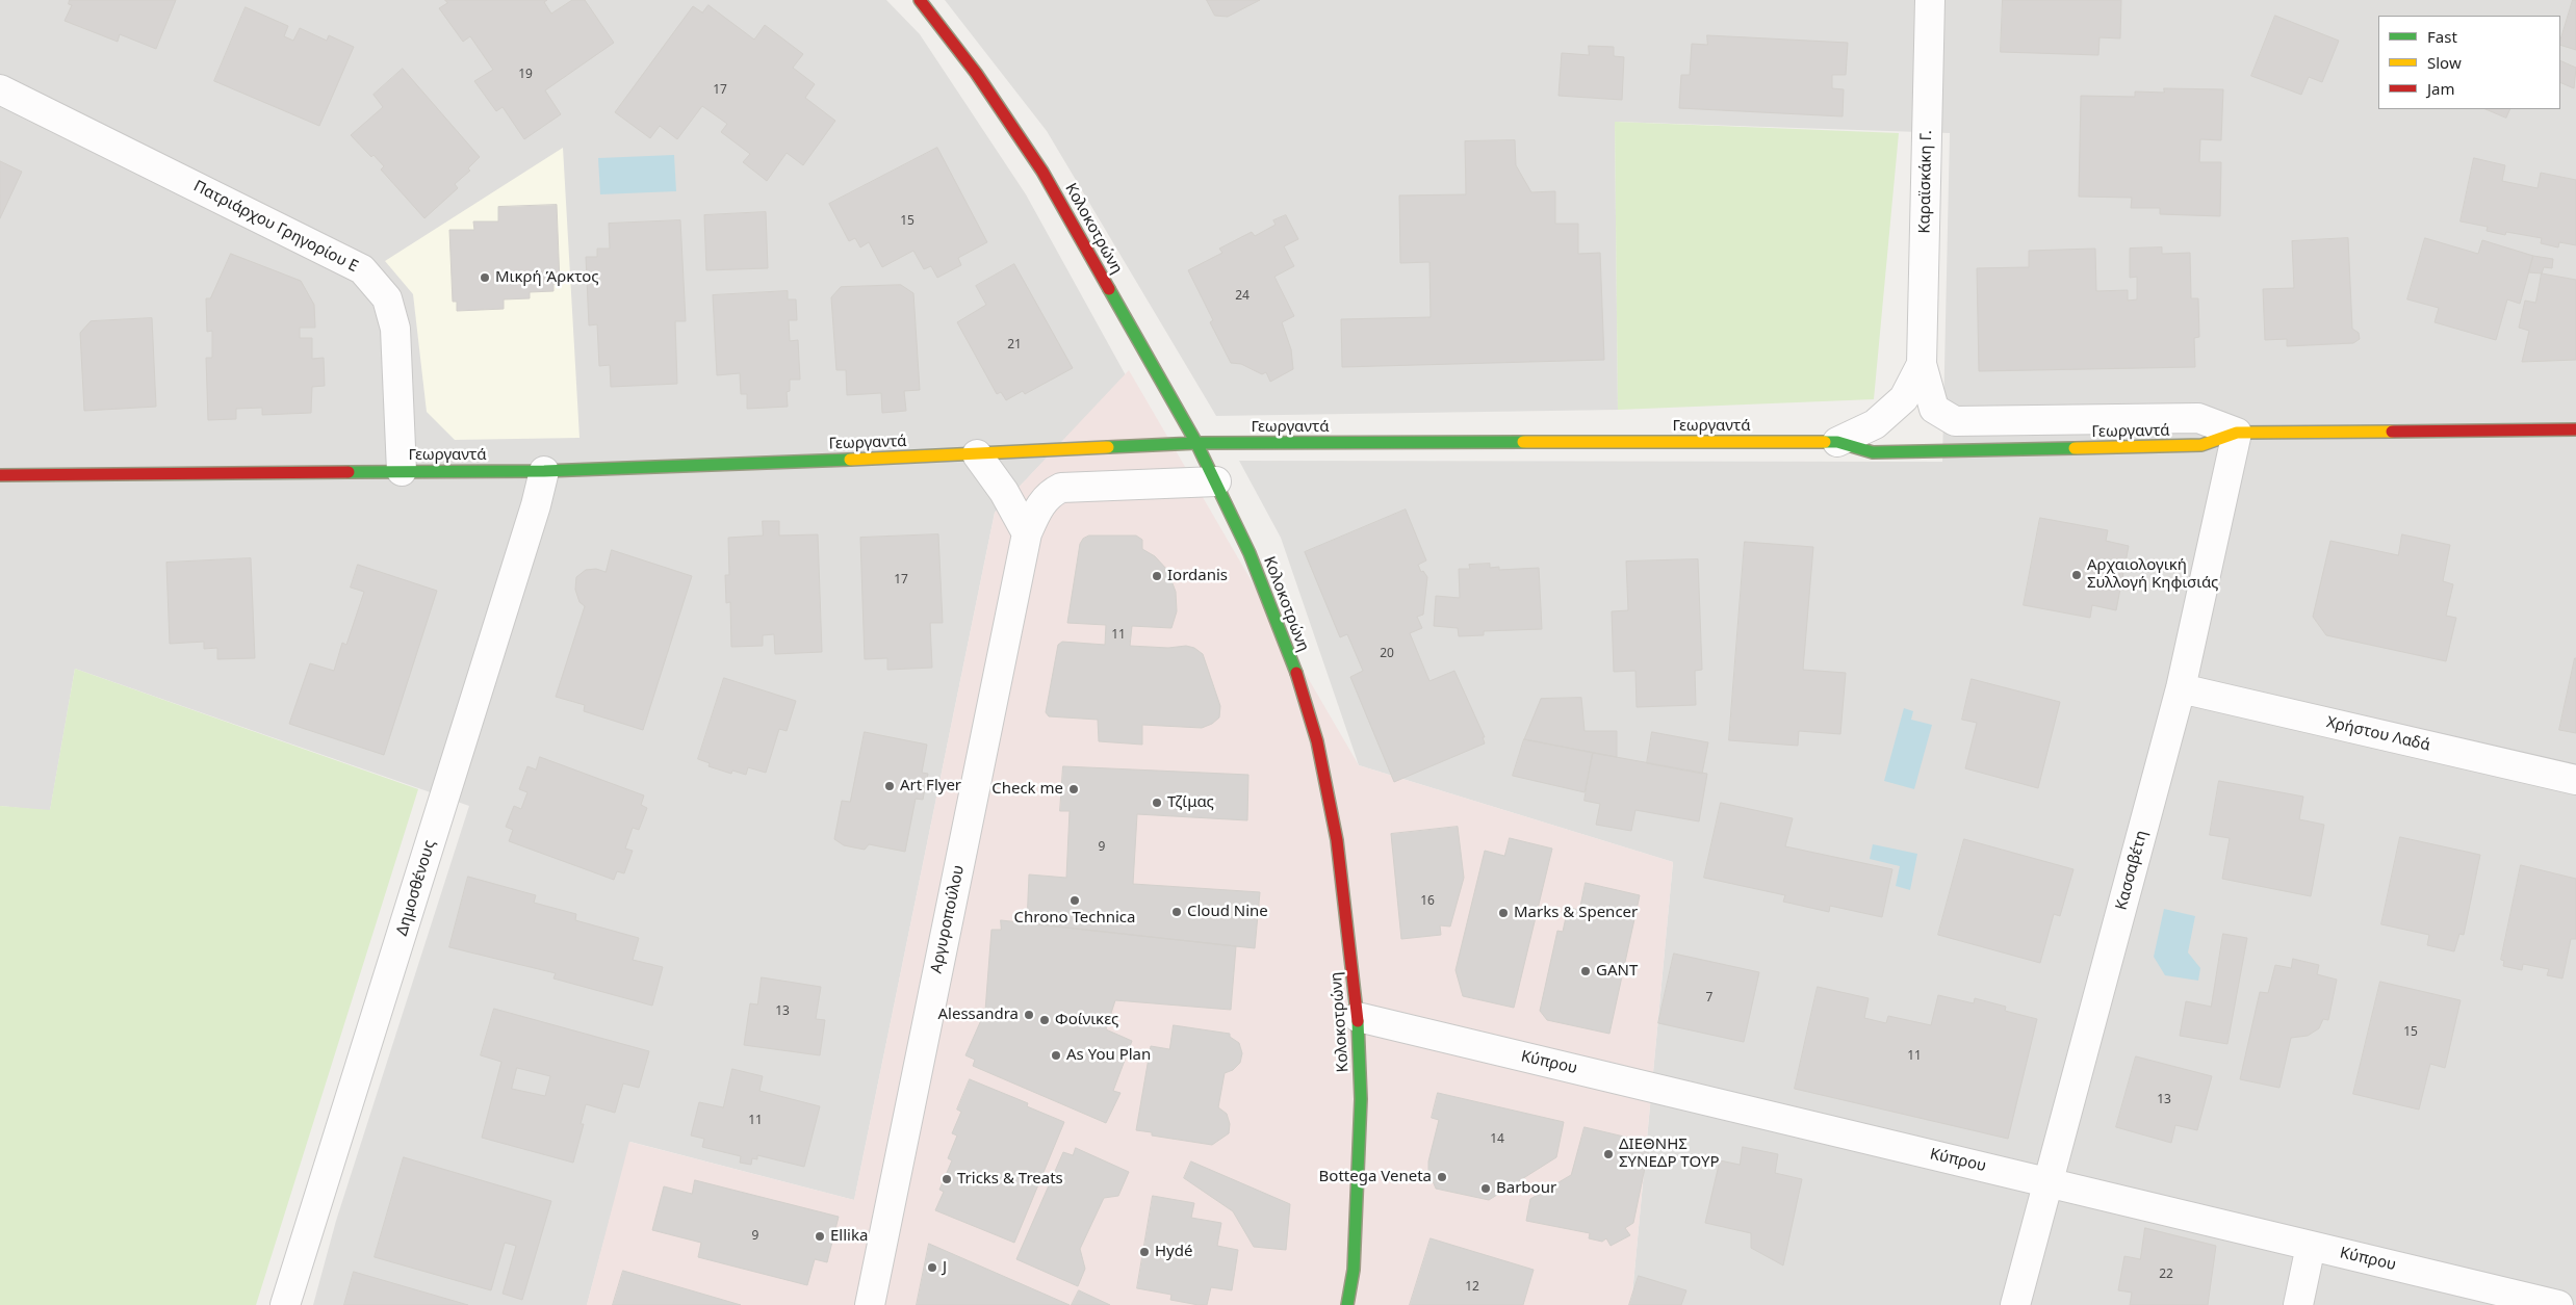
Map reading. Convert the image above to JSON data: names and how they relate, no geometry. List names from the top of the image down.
{
  "streets": {
    "street": [
      "Καραϊσκάκη Γ.",
      "Πατριάρχου Γρηγορίου Ε",
      "Κολοκοτρώνη",
      "Γεωργαντά",
      "Χρήστου Λαδά",
      "Κασσαβέτη",
      "Δημοσθένους",
      "Αργυροπούλου",
      "Κύπρου"
    ]
  },
  "crossings": [
    ["Καραϊσκάκη Γ.", "Γεωργαντά"],
    ["Καραϊσκάκη Γ.", "Κασσαβέτη"],
    ["Πατριάρχου Γρηγορίου Ε", "Γεωργαντά"],
    ["Κολοκοτρώνη", "Γεωργαντά"],
    ["Κολοκοτρώνη", "Αργυροπούλου"],
    ["Κολοκοτρώνη", "Κύπρου"],
    ["Γεωργαντά", "Κασσαβέτη"],
    ["Γεωργαντά", "Δημοσθένους"],
    ["Χρήστου Λαδά", "Κασσαβέτη"],
    ["Κασσαβέτη", "Κύπρου"]
  ],
  "places": [
    "Μικρή Άρκτος",
    "Αρχαιολογική Συλλογή Κηφισιάς",
    "Iordanis",
    "Art Flyer",
    "Check me",
    "Τζίμας",
    "Chrono Technica",
    "Cloud Nine",
    "Marks & Spencer",
    "GANT",
    "Alessandra",
    "Φοίνικες",
    "As You Plan",
    "ΔΙΕΘΝΗΣ ΣΥΝΕΔΡ ΤΟΥΡ",
    "Bottega Veneta",
    "Tricks & Treats",
    "Barbour",
    "Ellika",
    "Hydé",
    "J"
  ],
  "house_numbers": [
    "19",
    "17",
    "15",
    "24",
    "21",
    "17",
    "11",
    "20",
    "9",
    "16",
    "7",
    "13",
    "15",
    "11",
    "13",
    "11",
    "14",
    "9",
    "22",
    "12"
  ],
  "legend": ["Fast", "Slow", "Jam"]
}
